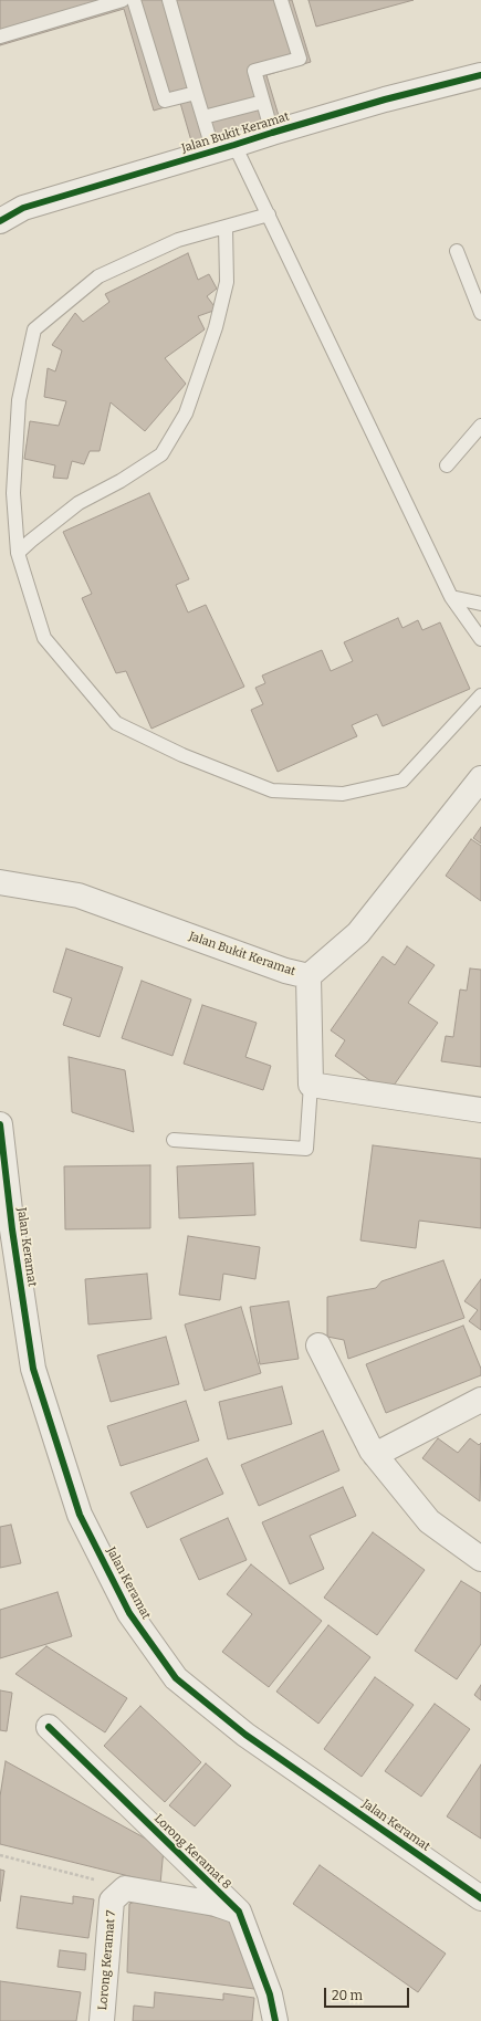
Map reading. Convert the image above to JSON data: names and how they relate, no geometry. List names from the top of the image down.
{
  "streets": {
    "street": [
      "Jalan Bukit Keramat",
      "Jalan Keramat",
      "Lorong Keramat 8",
      "Lorong Keramat 7"
    ]
  },
  "scale_bar": "20 m"
}
